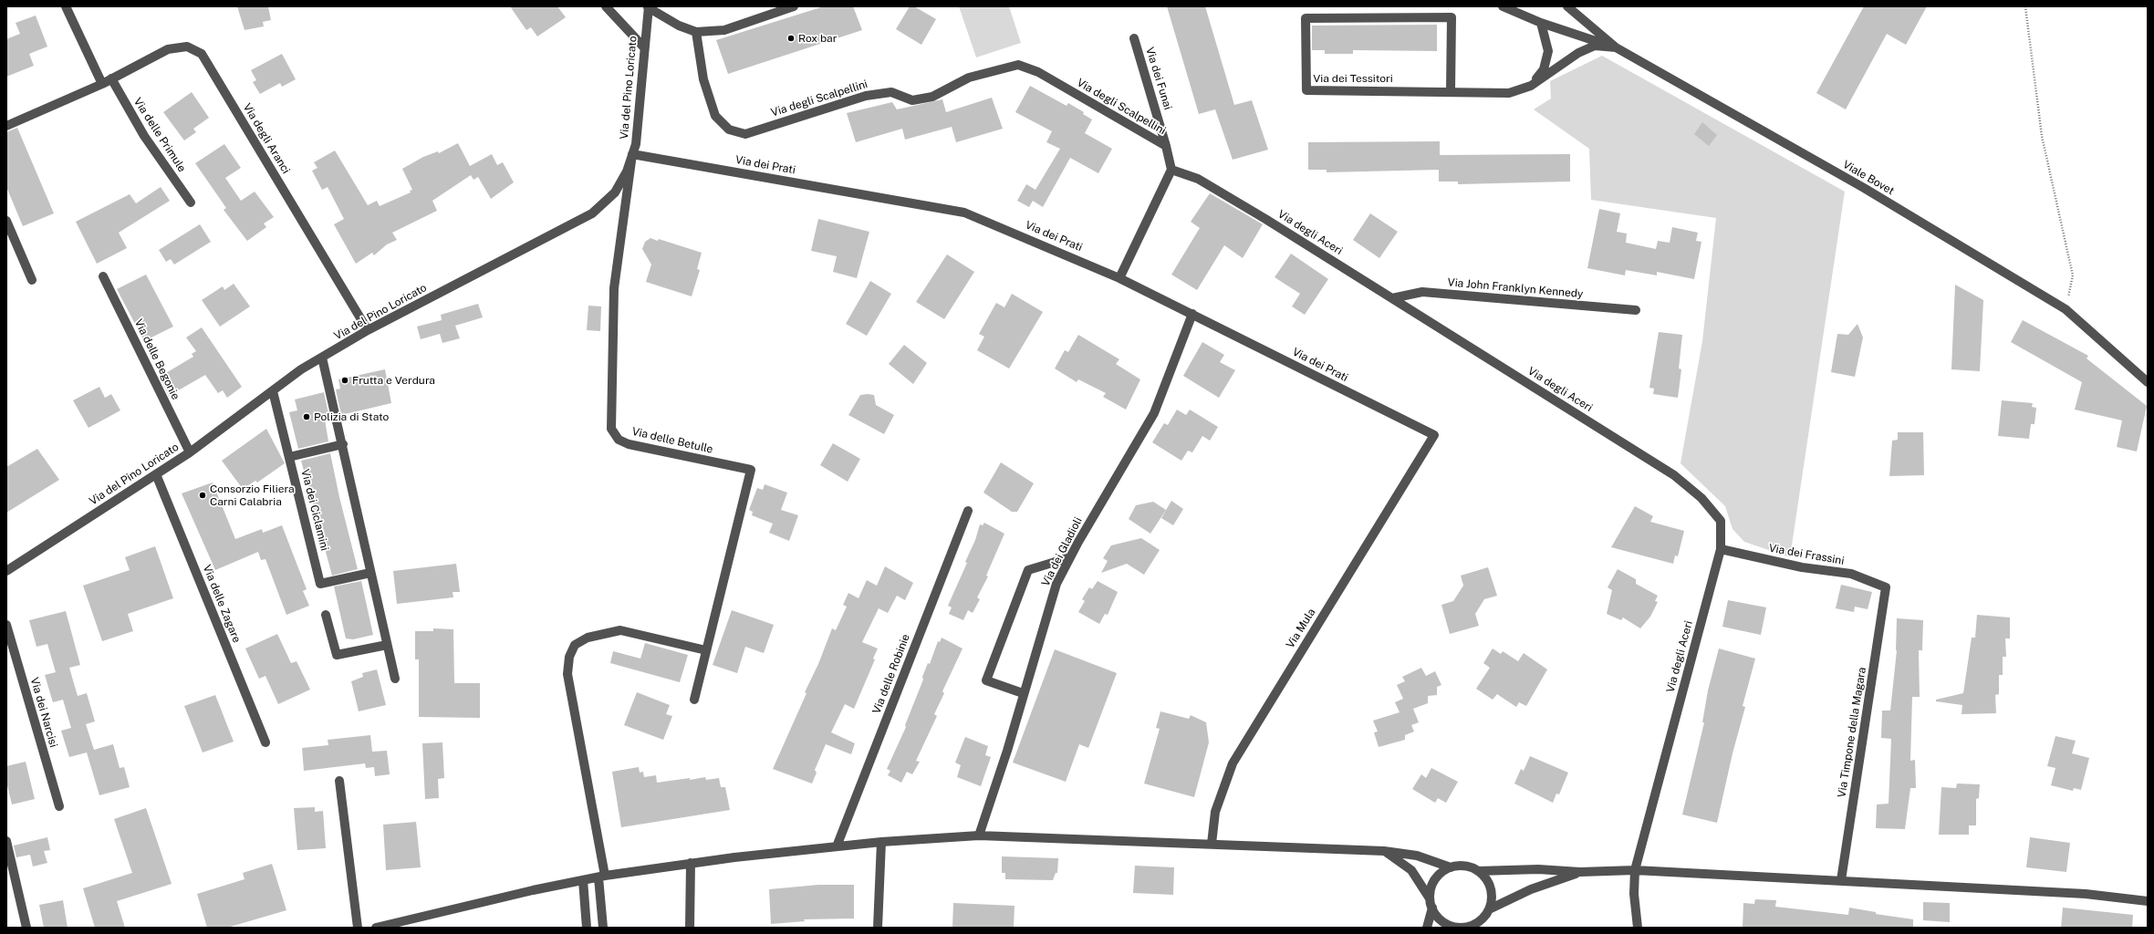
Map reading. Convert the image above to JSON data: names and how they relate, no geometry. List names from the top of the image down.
{
  "streets": {
    "street": [
      "Via dei Funai",
      "Via dei Tessitori",
      "Via del Pino Loricato",
      "Via degli Scalpellini",
      "Via delle Primule",
      "Via degli Aranci",
      "Via dei Prati",
      "Viale Bovet",
      "Via degli Aceri",
      "Via John Franklyn Kennedy",
      "Via delle Begonie",
      "Via delle Betulle",
      "Via dei Ciclamini",
      "Via dei Gladioli",
      "Via dei Frassini",
      "Via delle Zagare",
      "Via Mula",
      "Via delle Robinie",
      "Via dei Narcisi",
      "Via Timpone della Magara"
    ]
  },
  "crossings": [
    ["Via dei Funai", "Via degli Scalpellini"],
    ["Via dei Tessitori", "Viale Bovet"],
    ["Via del Pino Loricato", "Via degli Aranci"],
    ["Via del Pino Loricato", "Via dei Prati"],
    ["Via del Pino Loricato", "Via delle Begonie"],
    ["Via del Pino Loricato", "Via delle Betulle"],
    ["Via del Pino Loricato", "Via dei Ciclamini"],
    ["Via del Pino Loricato", "Via delle Zagare"],
    ["Via degli Scalpellini", "Via degli Aceri"],
    ["Via delle Primule", "Via degli Aranci"],
    ["Via dei Prati", "Via delle Betulle"],
    ["Via dei Prati", "Via dei Gladioli"],
    ["Via dei Prati", "Via Mula"],
    ["Via degli Aceri", "Via John Franklyn Kennedy"],
    ["Via degli Aceri", "Via dei Frassini"],
    ["Via dei Frassini", "Via Timpone della Magara"]
  ],
  "places": [
    "Rox bar",
    "Frutta e Verdura",
    "Polizia di Stato",
    "Consorzio Filiera Carni Calabria"
  ]
}
